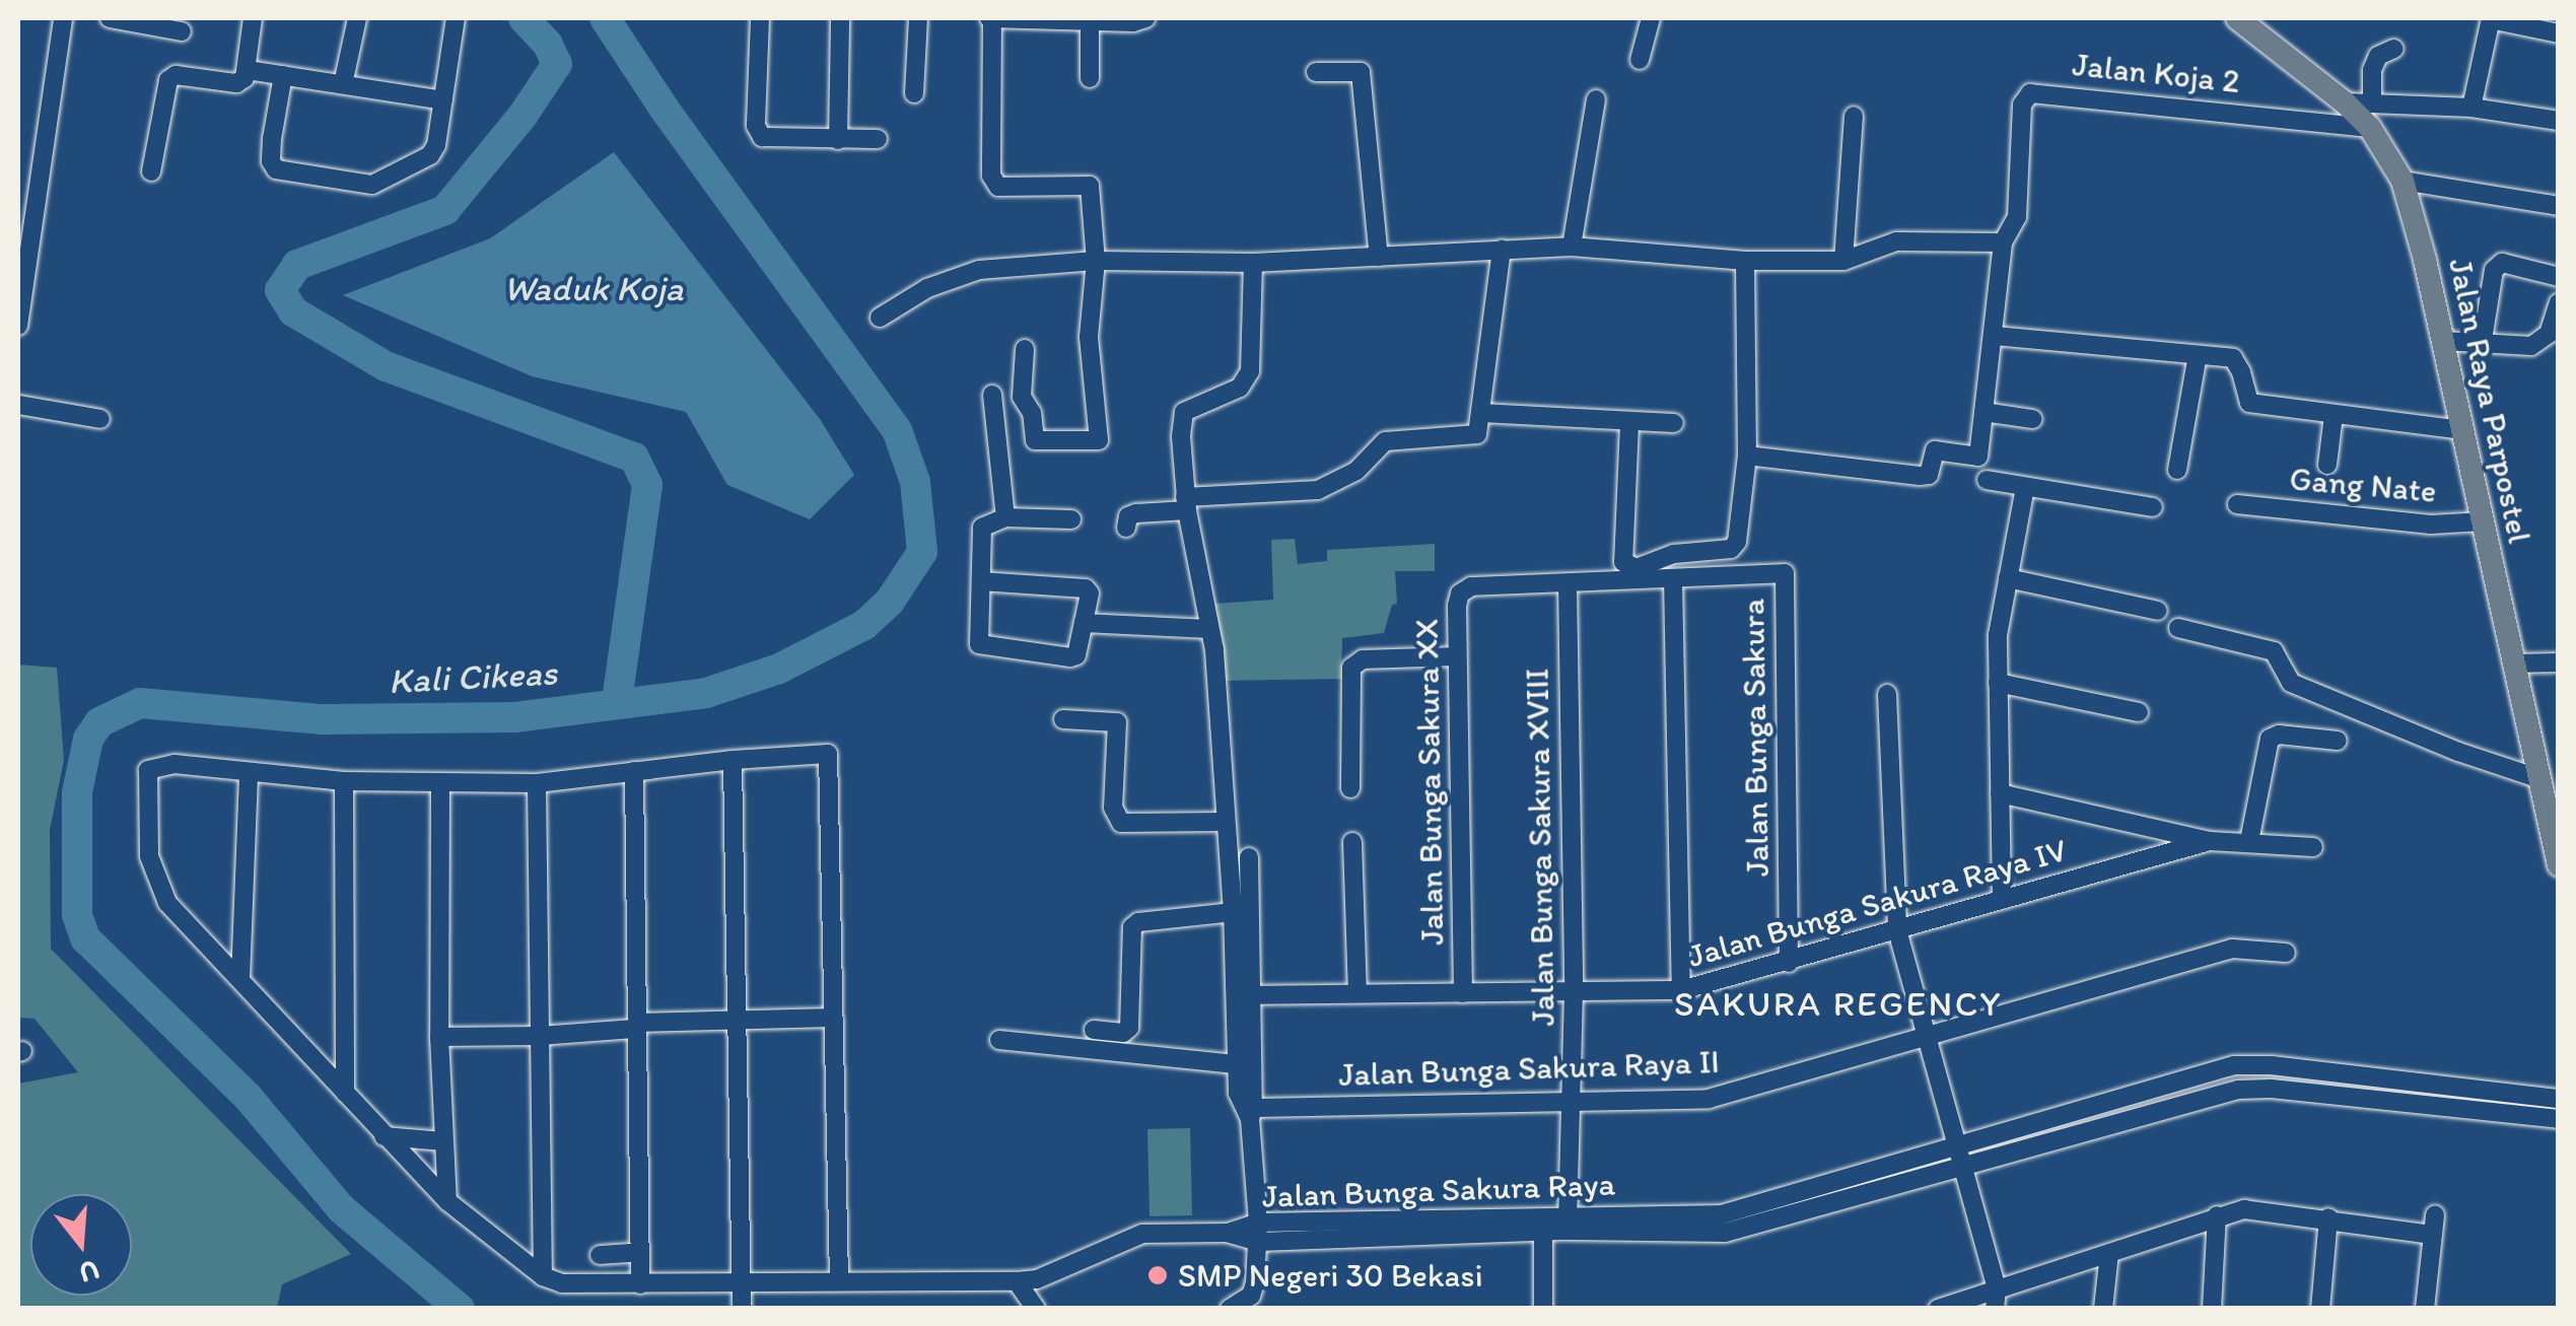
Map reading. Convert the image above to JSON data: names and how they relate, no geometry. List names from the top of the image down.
{
  "streets": {
    "main road": ["Jalan Raya Parpostel"],
    "street": [
      "Jalan Koja 2",
      "Gang Nate",
      "Jalan Bunga Sakura",
      "Jalan Bunga Sakura XX",
      "Jalan Bunga Sakura XVIII",
      "Jalan Bunga Sakura Raya IV",
      "Jalan Bunga Sakura Raya II",
      "Jalan Bunga Sakura Raya"
    ]
  },
  "crossings": [
    ["Jalan Koja 2", "Jalan Raya Parpostel"],
    ["Jalan Raya Parpostel", "Gang Nate"],
    ["Jalan Bunga Sakura", "Jalan Bunga Sakura XX"],
    ["Jalan Bunga Sakura", "Jalan Bunga Sakura Raya IV"],
    ["Jalan Bunga Sakura XX", "Jalan Bunga Sakura XVIII"],
    ["Jalan Bunga Sakura XX", "Jalan Bunga Sakura Raya IV"],
    ["Jalan Bunga Sakura XVIII", "Jalan Bunga Sakura Raya IV"],
    ["Jalan Bunga Sakura XVIII", "Jalan Bunga Sakura Raya II"],
    ["Jalan Bunga Sakura XVIII", "Jalan Bunga Sakura Raya"]
  ],
  "districts": ["SAKURA REGENCY"],
  "water": ["Waduk Koja", "Kali Cikeas"],
  "places": ["SMP Negeri 30 Bekasi"],
  "north": "bottom"
}
